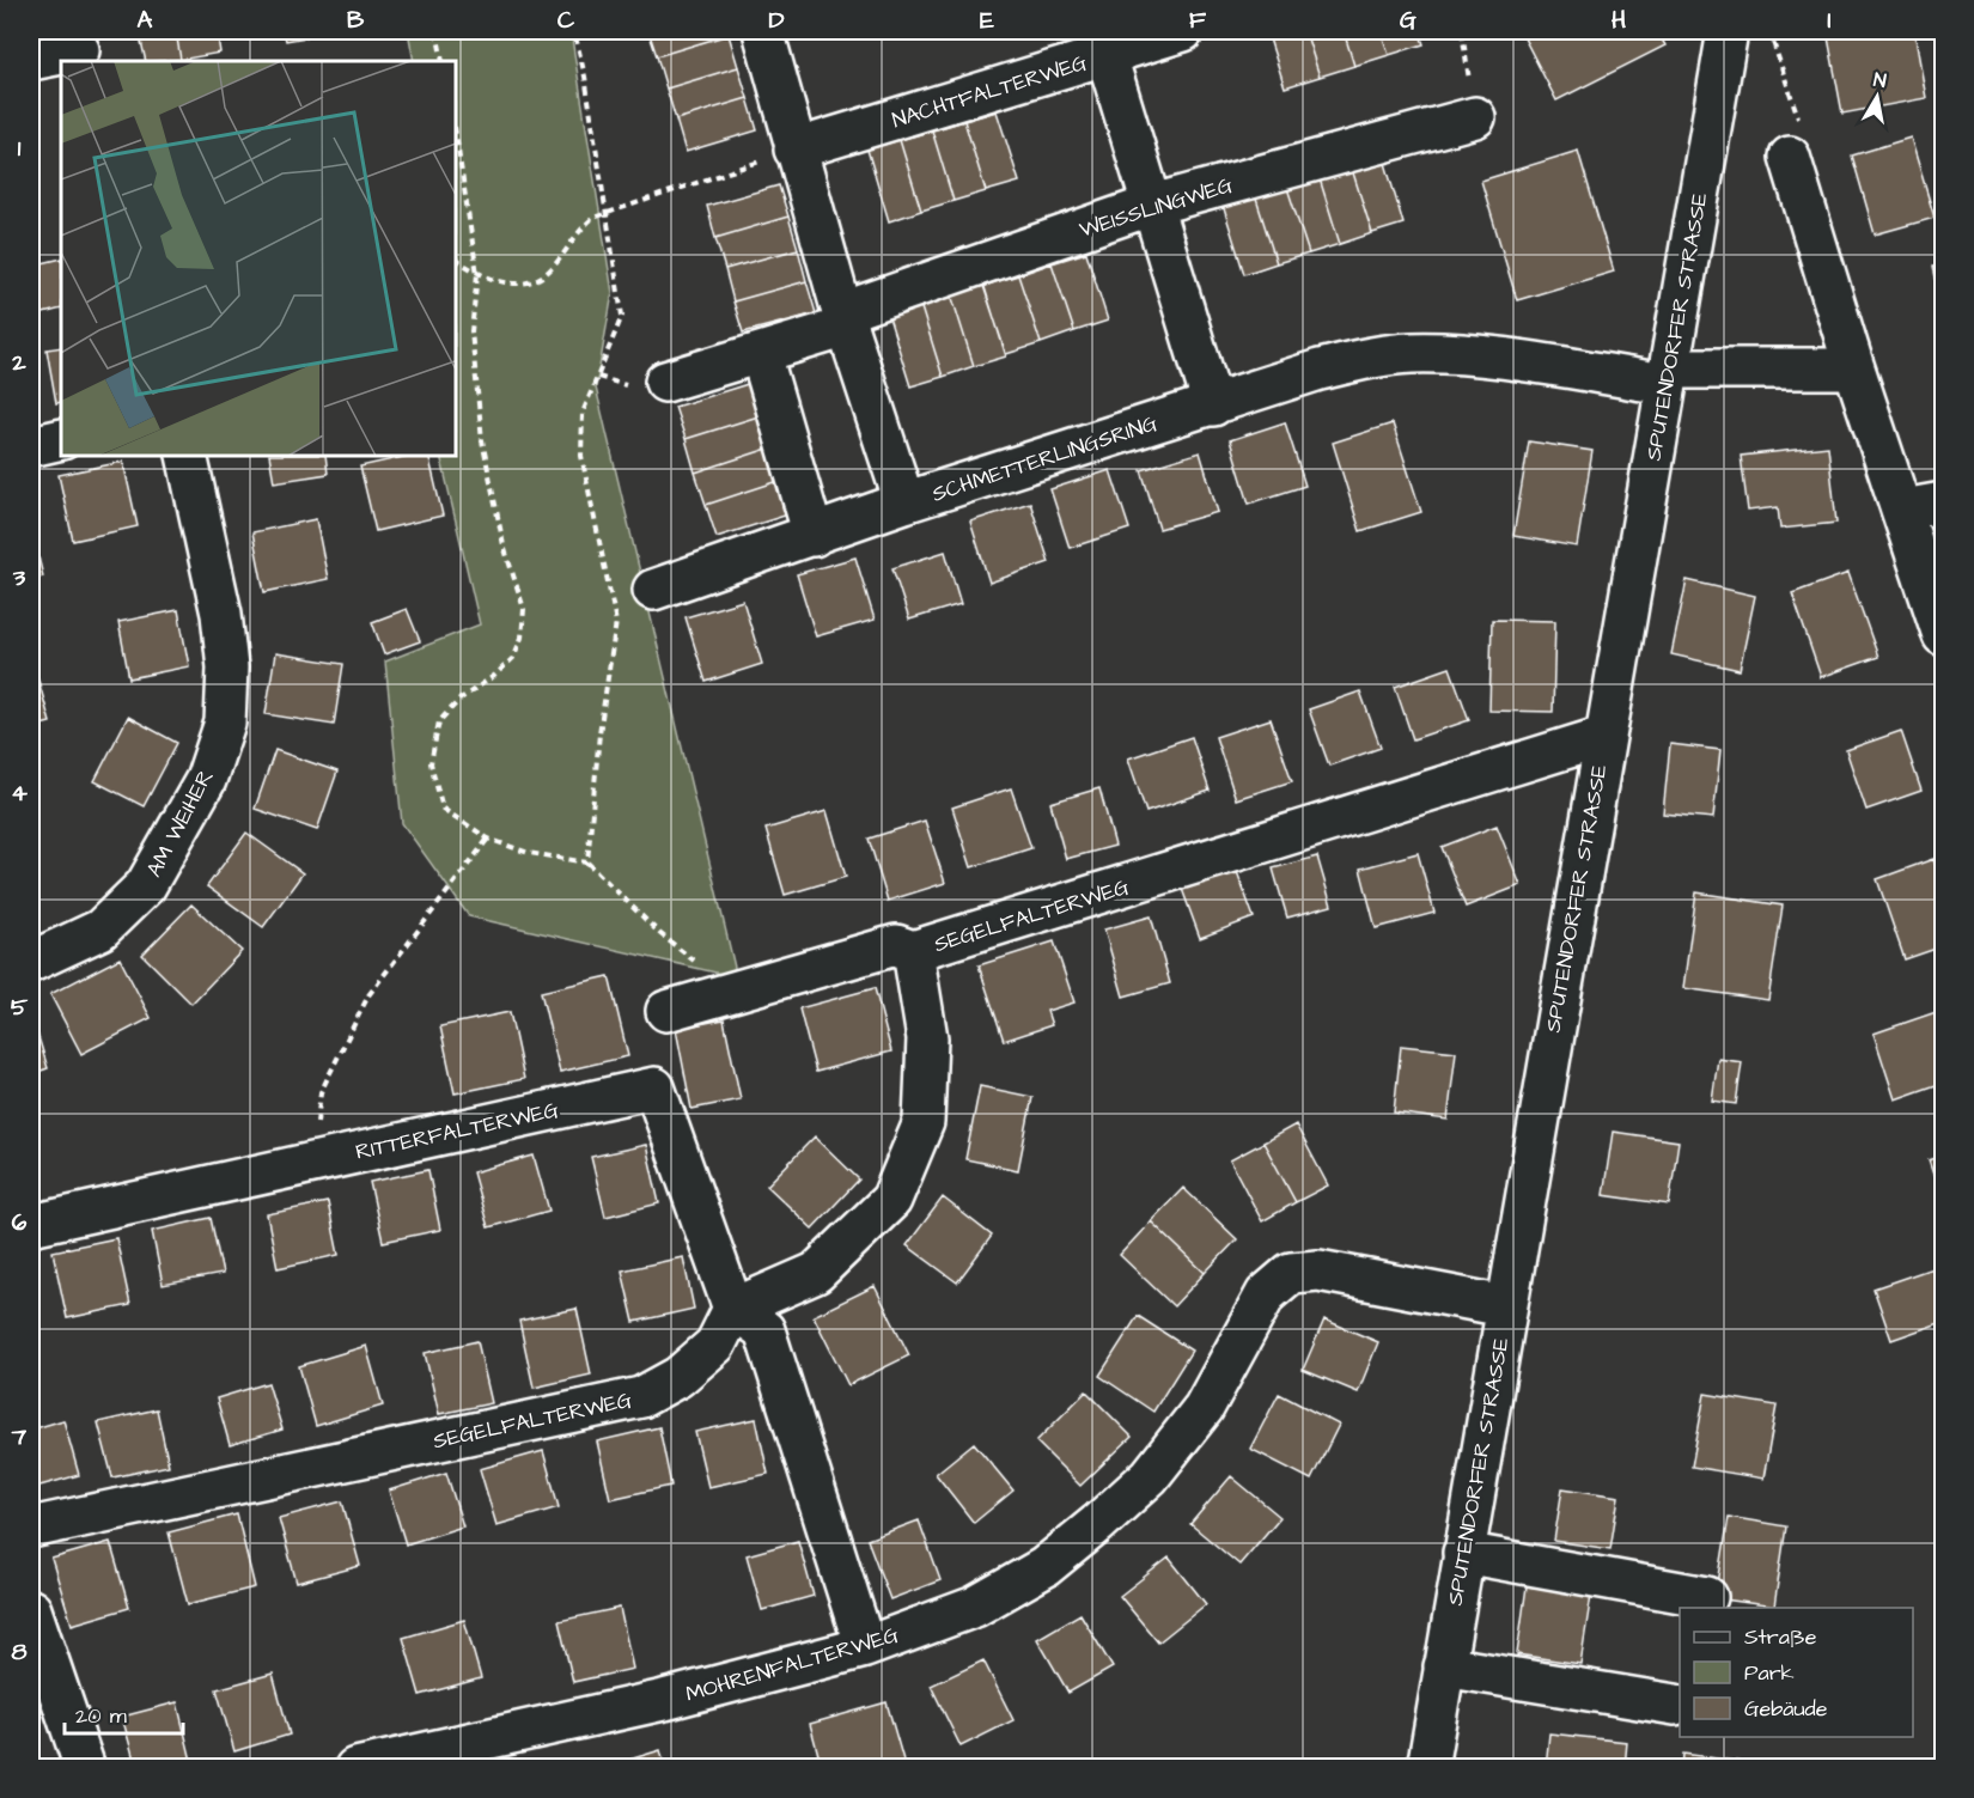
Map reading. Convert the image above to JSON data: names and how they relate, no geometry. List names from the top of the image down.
{
  "streets": {
    "street": [
      "NACHTFALTERWEG",
      "WEISSLINGWEG",
      "SPUTENDORFER STRASSE",
      "SCHMETTERLINGSRING",
      "AM WEIHER",
      "SEGELFALTERWEG",
      "RITTERFALTERWEG",
      "MOHRENFALTERWEG"
    ]
  },
  "crossings": [
    ["NACHTFALTERWEG", "SCHMETTERLINGSRING"],
    ["WEISSLINGWEG", "SCHMETTERLINGSRING"],
    ["SPUTENDORFER STRASSE", "SCHMETTERLINGSRING"],
    ["SPUTENDORFER STRASSE", "SEGELFALTERWEG"],
    ["SPUTENDORFER STRASSE", "MOHRENFALTERWEG"],
    ["SEGELFALTERWEG", "RITTERFALTERWEG"]
  ],
  "legend": ["Straße", "Park", "Gebäude"],
  "scale_bar": "20 m",
  "north": "top",
  "grid": {
    "columns": [
      "A",
      "B",
      "C",
      "D",
      "E",
      "F",
      "G",
      "H",
      "I"
    ],
    "rows": [
      "1",
      "2",
      "3",
      "4",
      "5",
      "6",
      "7",
      "8"
    ]
  }
}
